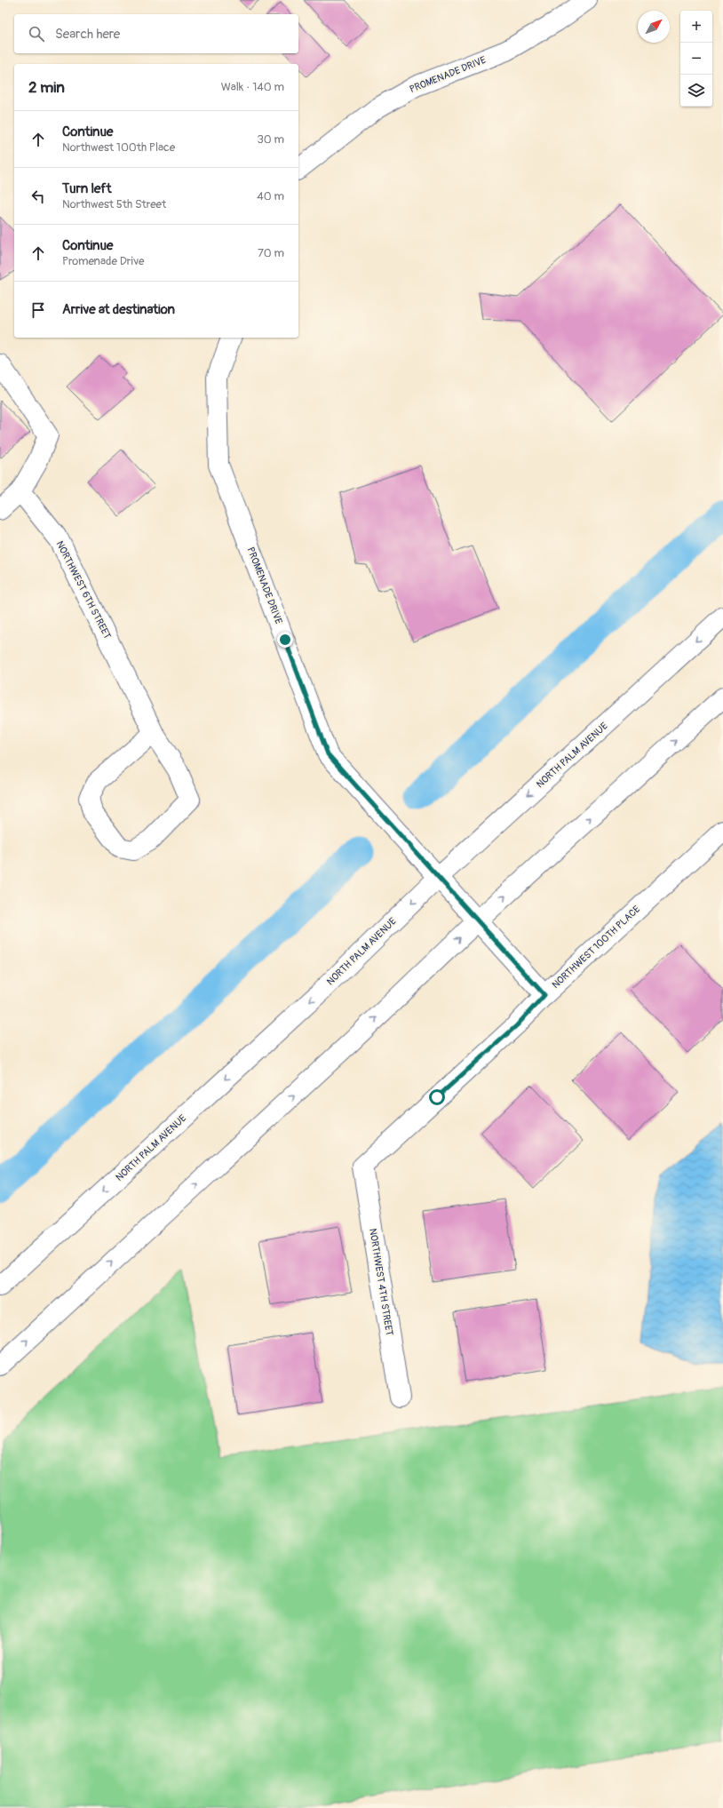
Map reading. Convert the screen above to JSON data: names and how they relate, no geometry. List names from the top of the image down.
{
  "streets": {
    "street": [
      "PROMENADE DRIVE",
      "NORTHWEST 6TH STREET",
      "NORTH PALM AVENUE",
      "NORTHWEST 100TH PLACE",
      "NORTHWEST 4TH STREET"
    ]
  },
  "crossings": [
    ["PROMENADE DRIVE", "NORTH PALM AVENUE"],
    ["PROMENADE DRIVE", "NORTHWEST 100TH PLACE"],
    ["NORTHWEST 100TH PLACE", "NORTHWEST 4TH STREET"]
  ],
  "north": "top right",
  "page": {
    "map_buttons": ["+", "−"],
    "search": "Search here",
    "heading": ["2 min", "Walk · 140 m"],
    "list": [
      ["Continue", "Northwest 100th Place", "30 m"],
      ["Turn left", "Northwest 5th Street", "40 m"],
      ["Continue", "Promenade Drive", "70 m"],
      "Arrive at destination"
    ]
  }
}
